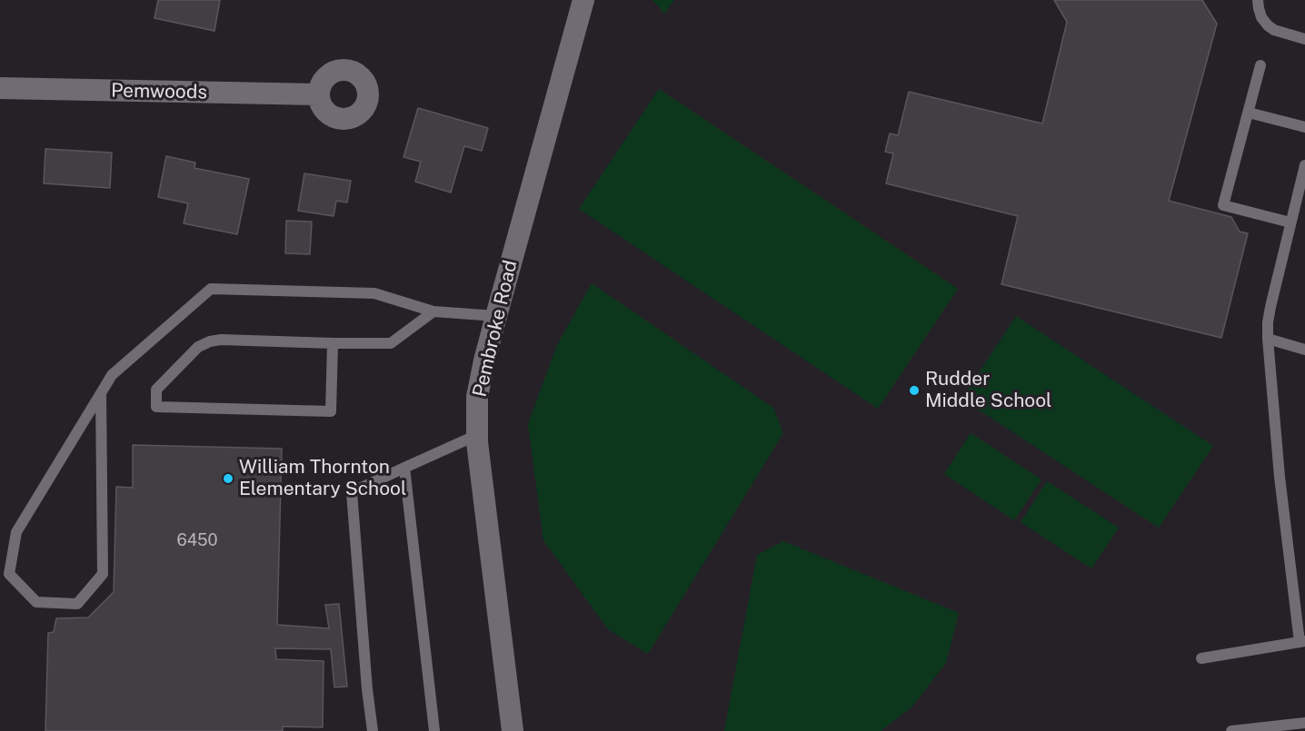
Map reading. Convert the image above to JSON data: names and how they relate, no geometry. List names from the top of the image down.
{
  "streets": {
    "street": ["Pemwoods", "Pembroke Road"]
  },
  "places": ["Rudder Middle School", "William Thornton Elementary School"],
  "house_numbers": ["6450"]
}
